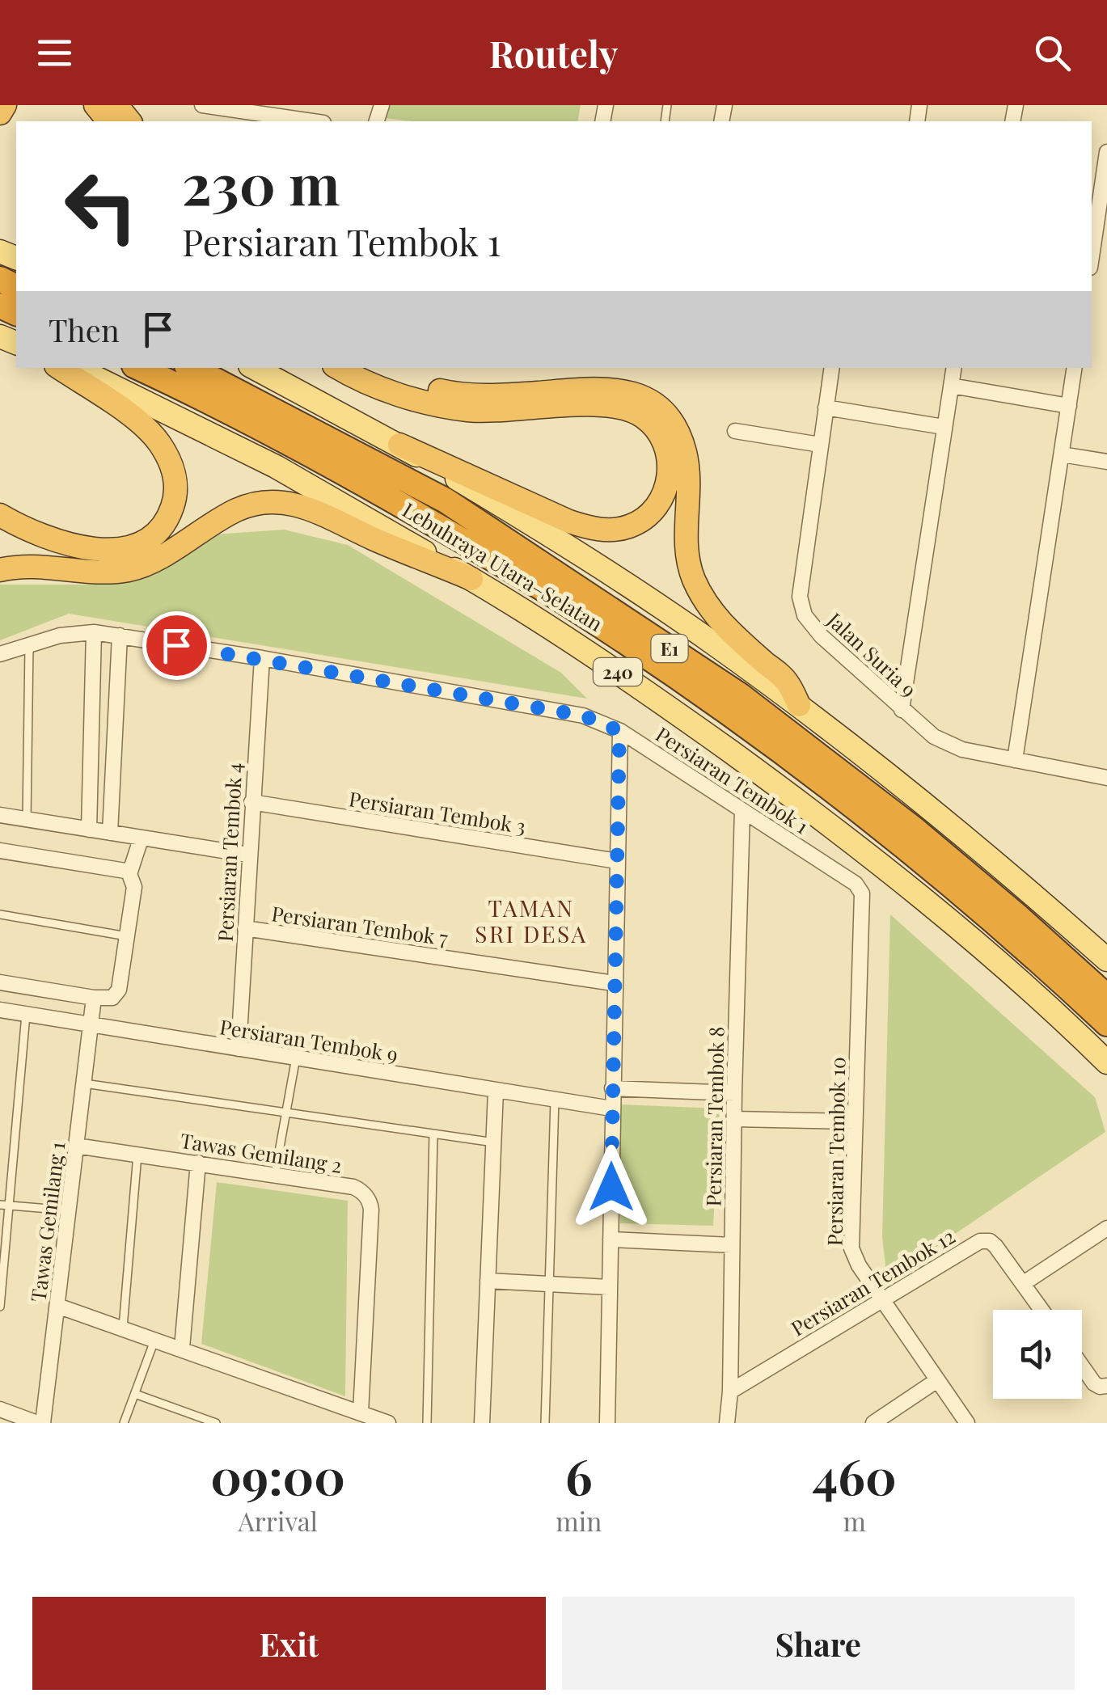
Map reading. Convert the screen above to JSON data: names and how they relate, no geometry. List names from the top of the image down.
{
  "streets": {
    "highway": ["Lebuhraya Utara–Selatan", "E1"],
    "main road": ["240"],
    "street": [
      "Jalan Suria 9",
      "Persiaran Tembok 1",
      "Persiaran Tembok 3",
      "Persiaran Tembok 4",
      "Persiaran Tembok 7",
      "Persiaran Tembok 9",
      "Persiaran Tembok 8",
      "Persiaran Tembok 10",
      "Tawas Gemilang 2",
      "Tawas Gemilang 1",
      "Persiaran Tembok 12"
    ]
  },
  "crossings": [
    ["Persiaran Tembok 1", "Persiaran Tembok 4"],
    ["Persiaran Tembok 1", "Persiaran Tembok 8"],
    ["Persiaran Tembok 1", "Persiaran Tembok 10"],
    ["Persiaran Tembok 3", "Persiaran Tembok 4"],
    ["Persiaran Tembok 4", "Persiaran Tembok 7"],
    ["Persiaran Tembok 4", "Persiaran Tembok 9"],
    ["Persiaran Tembok 9", "Tawas Gemilang 1"],
    ["Persiaran Tembok 8", "Persiaran Tembok 12"],
    ["Persiaran Tembok 10", "Persiaran Tembok 12"],
    ["Tawas Gemilang 2", "Tawas Gemilang 1"]
  ],
  "districts": ["TAMAN SRI DESA"],
  "page": {
    "header": "Routely",
    "turn": ["230 m", "Persiaran Tembok 1"],
    "then": "Then",
    "eta": [
      "09:00",
      "Arrival",
      "6",
      "min",
      "460",
      "m"
    ],
    "buttons": ["Exit", "Share"]
  }
}
